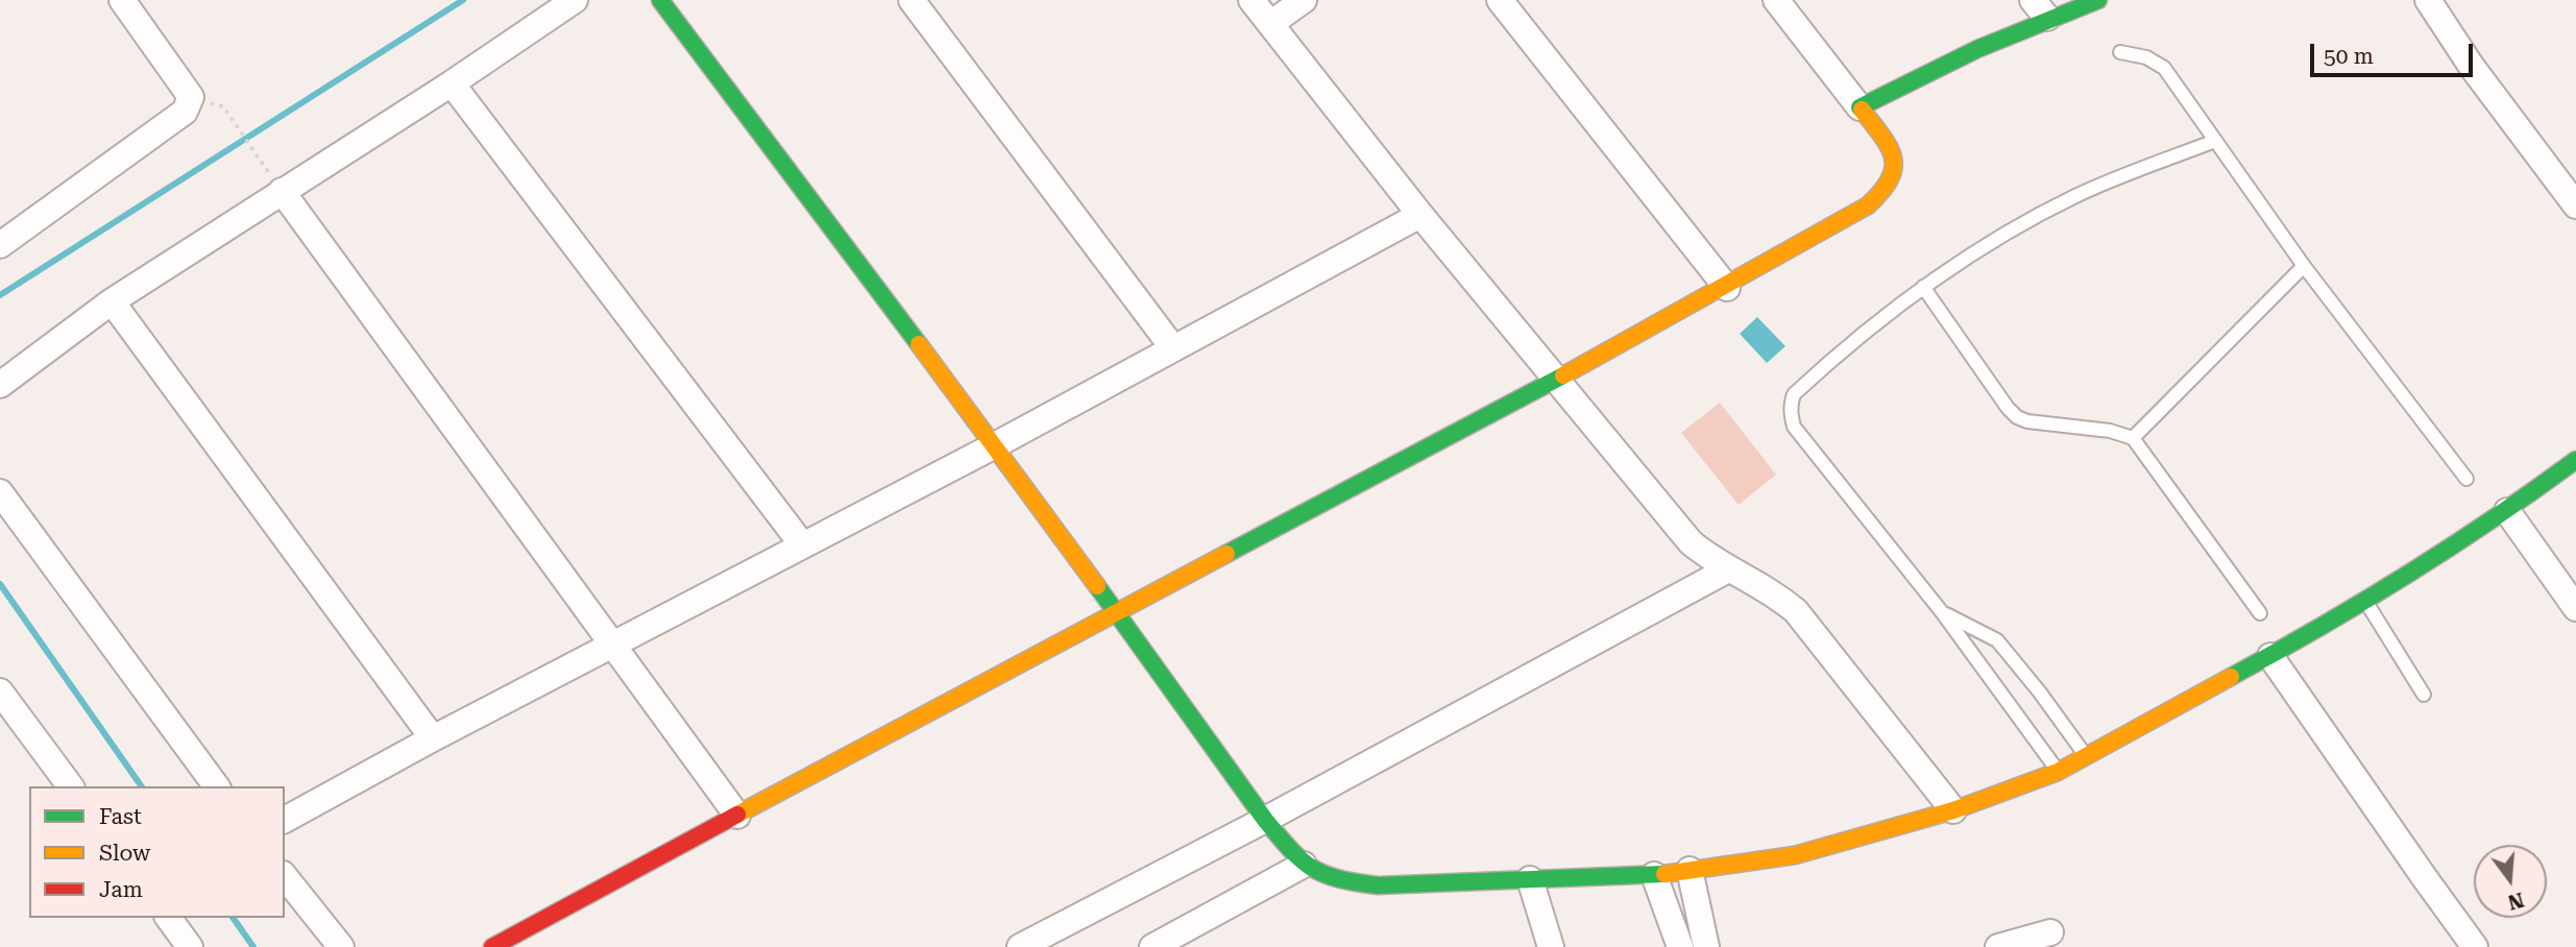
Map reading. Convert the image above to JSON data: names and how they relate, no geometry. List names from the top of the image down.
{
  "legend": ["Fast", "Slow", "Jam"],
  "scale_bar": "50 m",
  "north": "bottom"
}
